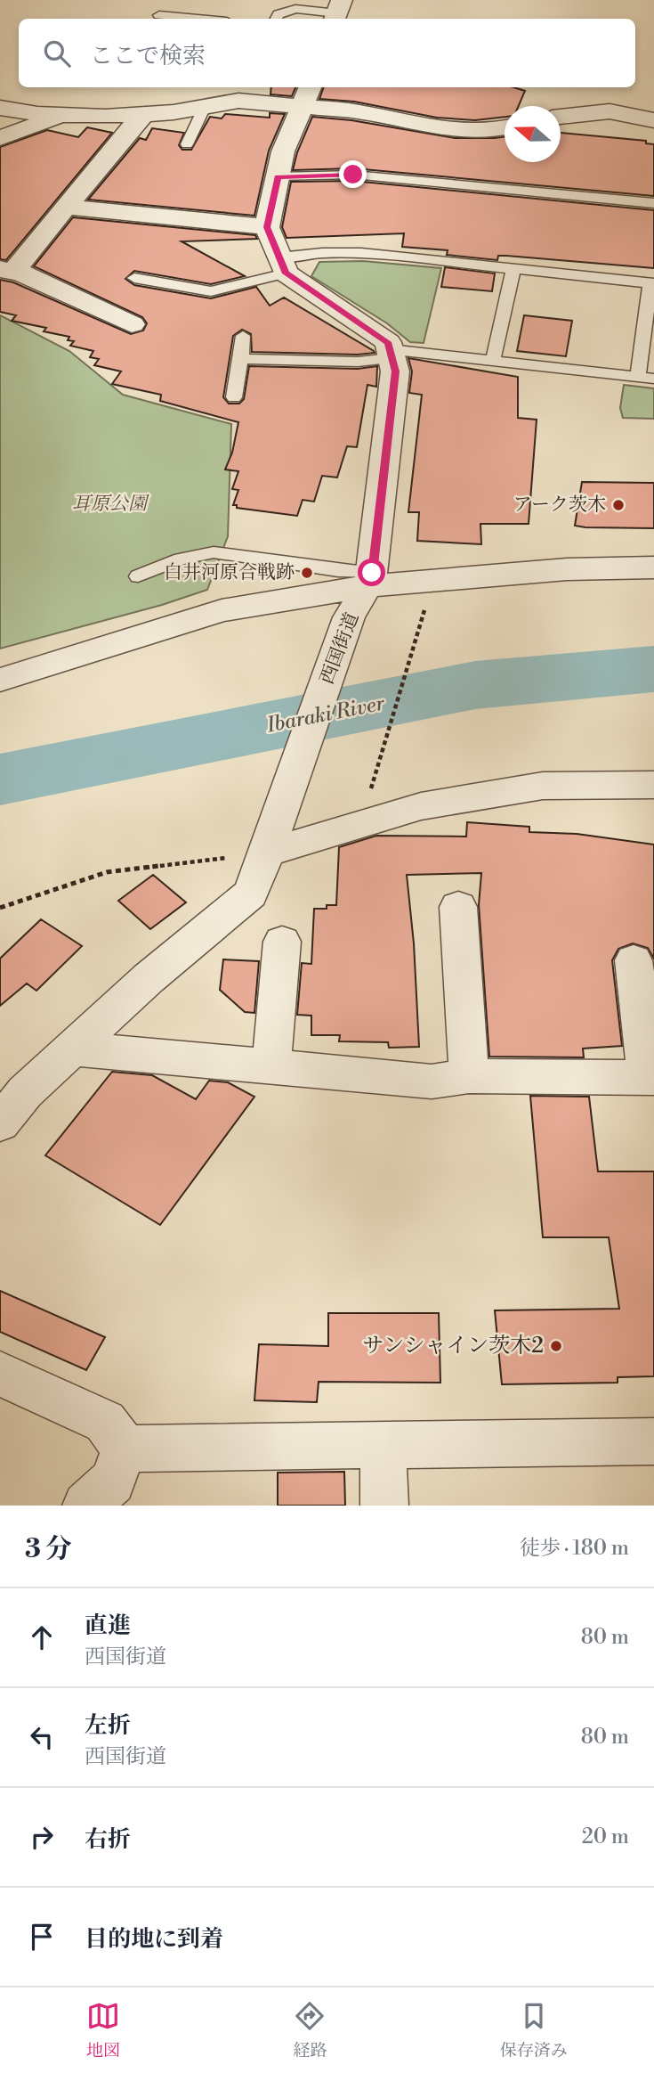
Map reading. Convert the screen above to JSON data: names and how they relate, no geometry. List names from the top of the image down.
{
  "streets": {
    "street": ["西国街道"]
  },
  "water": ["Ibaraki River"],
  "parks": ["耳原公園"],
  "places": ["アーク茨木", "白井河原合戦跡", "サンシャイン茨木2"],
  "north": "left",
  "page": {
    "search": "ここで検索",
    "heading": ["3 分", "徒歩 · 180 m"],
    "list": [
      ["直進", "西国街道", "80 m"],
      ["左折", "西国街道", "80 m"],
      ["右折", "20 m"],
      "目的地に到着"
    ],
    "nav": ["地図", "経路", "保存済み"]
  }
}
